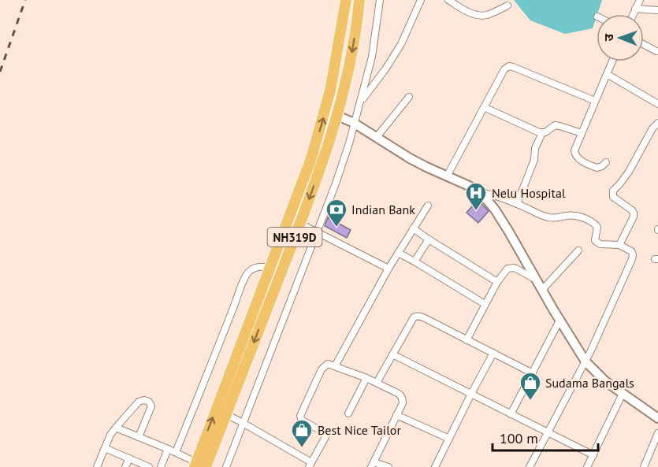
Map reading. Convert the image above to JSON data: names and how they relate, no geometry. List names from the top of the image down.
{
  "streets": {
    "highway": ["NH319D"]
  },
  "places": {
    "hospital": ["Nelu Hospital"],
    "bank": ["Indian Bank"],
    "shop": ["Sudama Bangals", "Best Nice Tailor"]
  },
  "scale_bar": "100 m",
  "north": "left"
}
